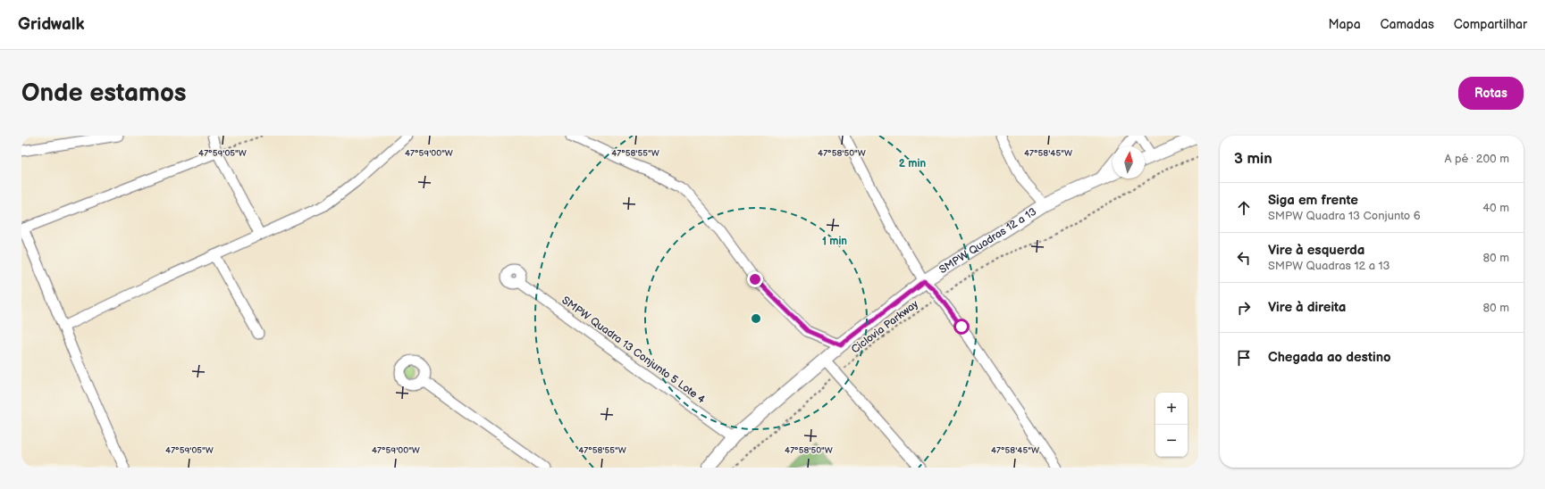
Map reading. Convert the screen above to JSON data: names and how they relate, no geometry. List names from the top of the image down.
{
  "streets": {
    "street": ["SMPW Quadras 12 a 13", "SMPW Quadra 13 Conjunto 5 Lote 4"],
    "path": ["Ciclovia Parkway"]
  },
  "crossings": [
    ["SMPW Quadras 12 a 13", "SMPW Quadra 13 Conjunto 5 Lote 4"]
  ],
  "north": "top",
  "page": {
    "header": "Gridwalk",
    "nav": ["Mapa", "Camadas", "Compartilhar"],
    "buttons": "Rotas",
    "title": "Onde estamos",
    "heading": ["3 min", "A pé · 200 m"],
    "list": [
      ["Siga em frente", "SMPW Quadra 13 Conjunto 6", "40 m"],
      ["Vire à esquerda", "SMPW Quadras 12 a 13", "80 m"],
      ["Vire à direita", "80 m"],
      "Chegada ao destino"
    ],
    "map_buttons": ["+", "−"]
  },
  "coordinates": [
    "47°59'05\"W",
    "47°59'00\"W",
    "47°58'55\"W",
    "47°58'50\"W",
    "47°58'45\"W"
  ],
  "rings": ["2 min", "1 min"]
}
